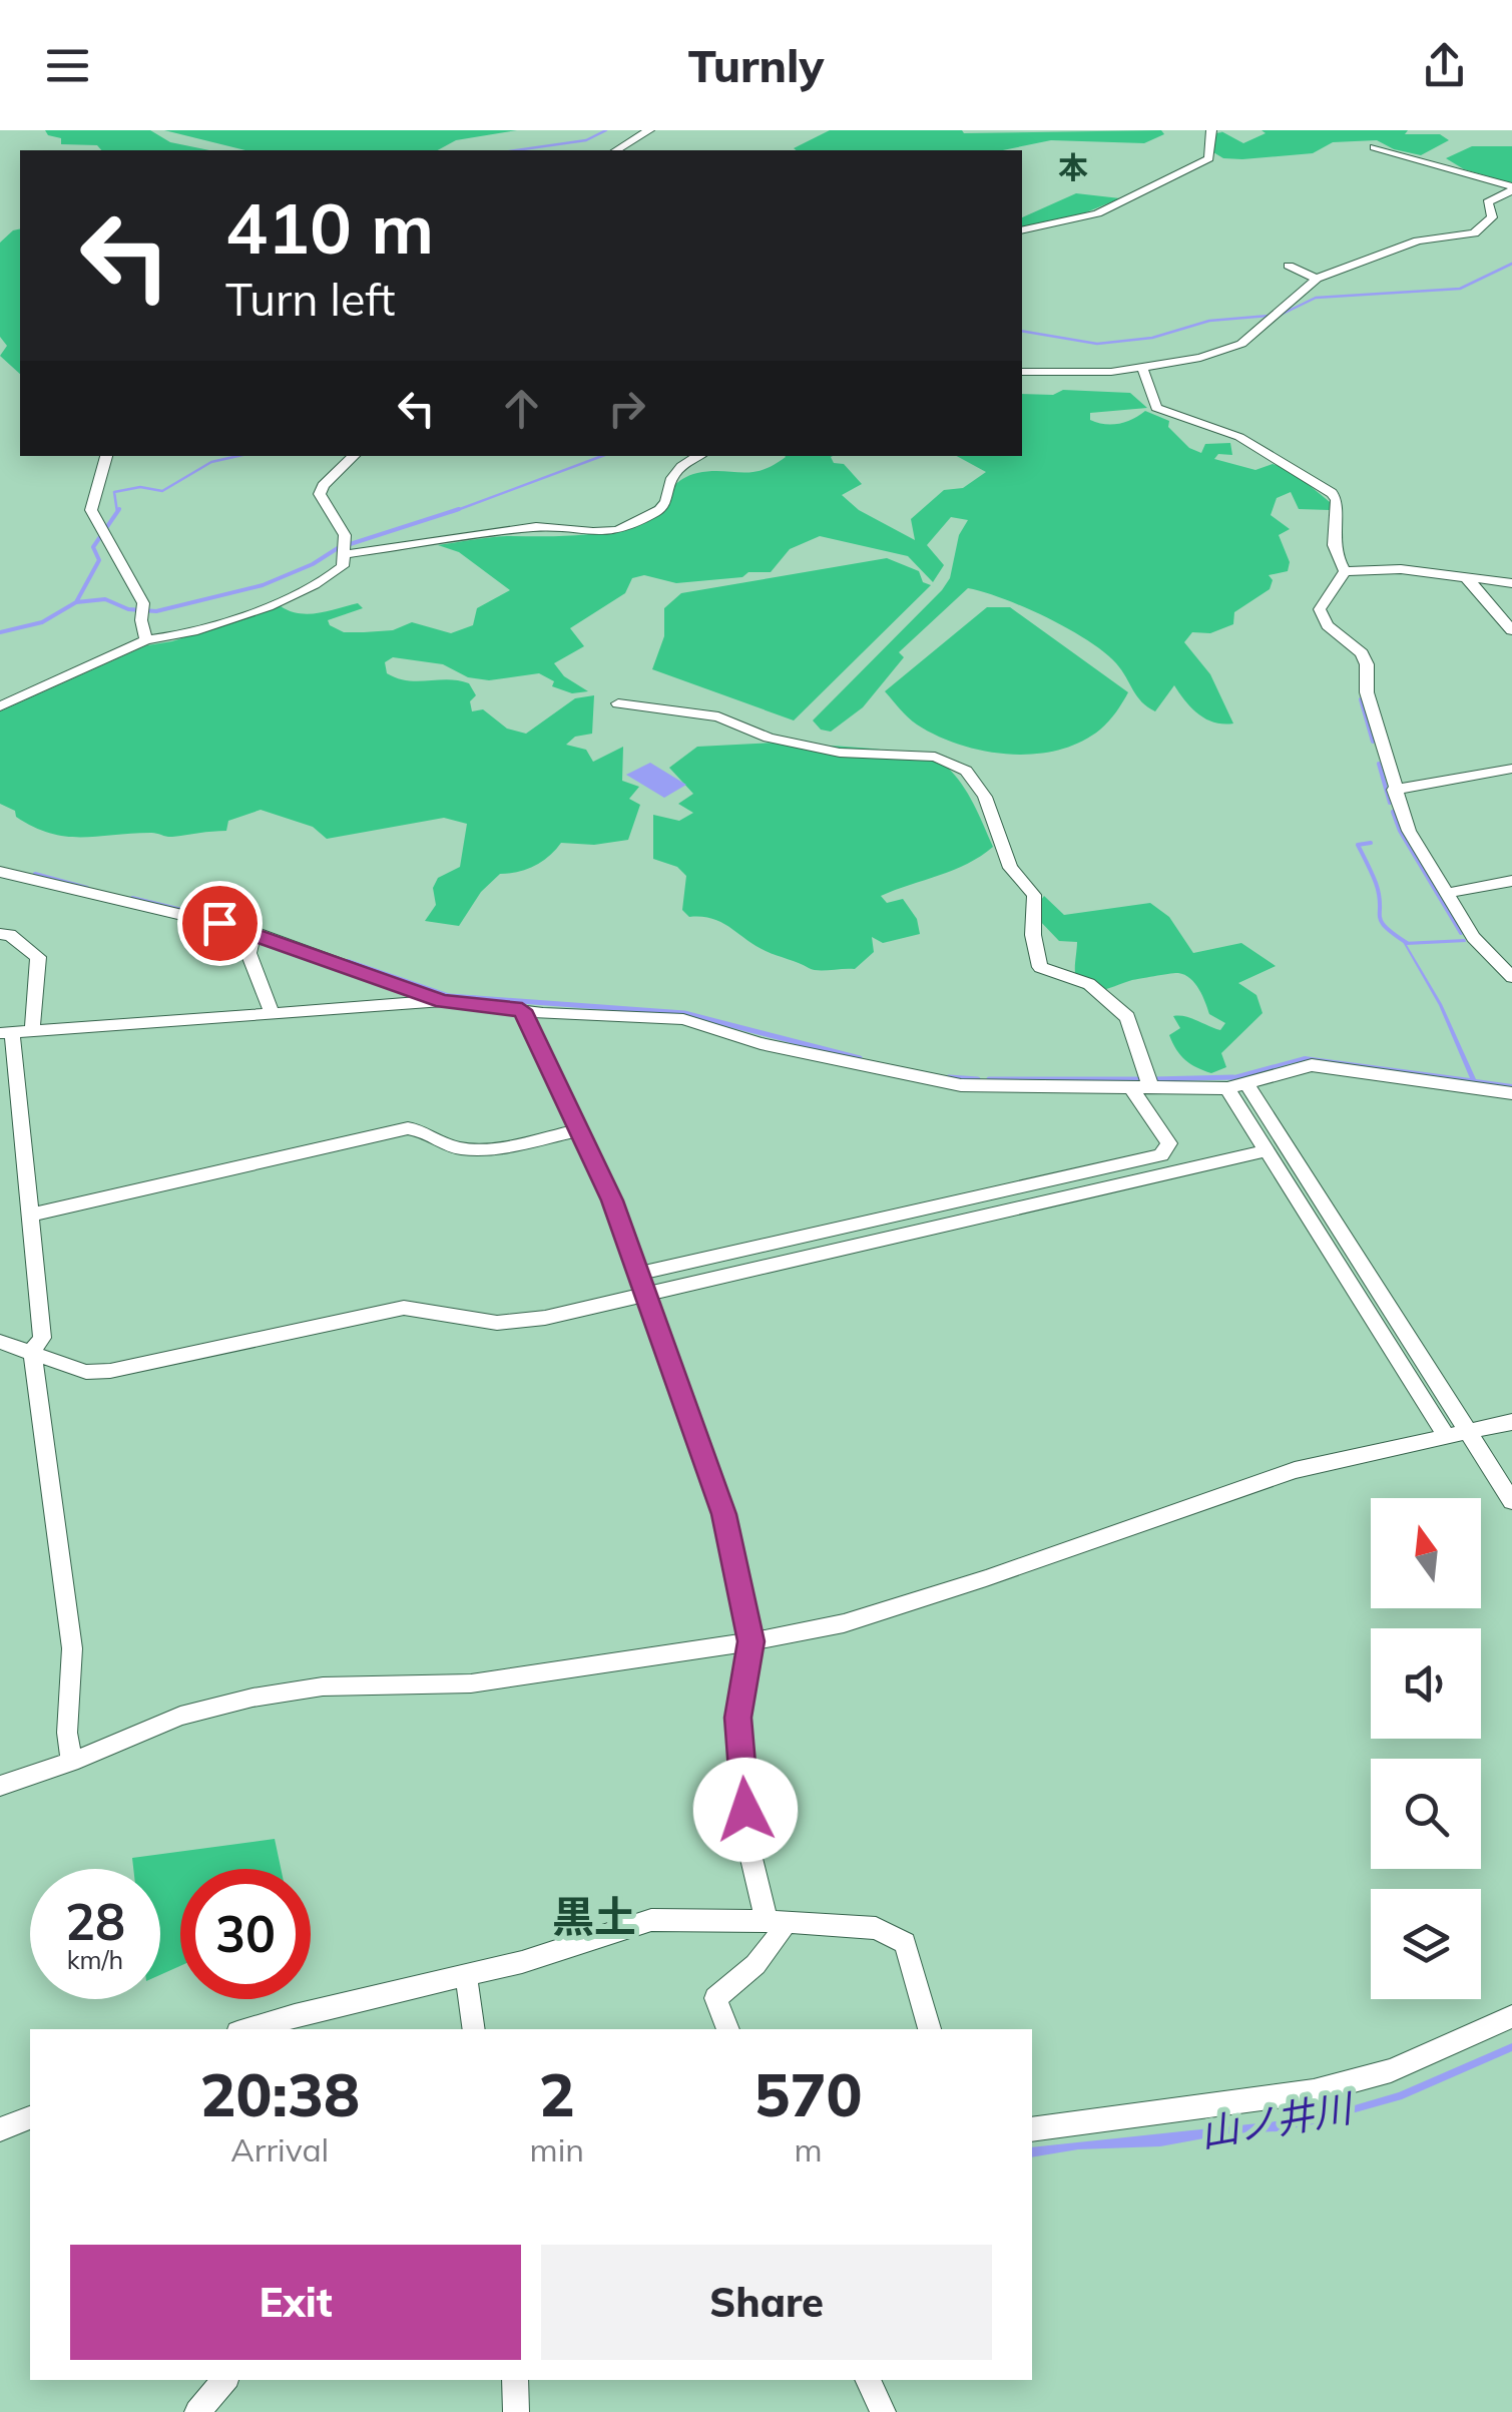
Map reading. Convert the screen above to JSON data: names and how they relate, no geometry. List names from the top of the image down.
{
  "districts": ["本", "黒土"],
  "water": ["山ノ井川"],
  "north": "top",
  "page": {
    "header": "Turnly",
    "turn": ["410 m", "Turn left"],
    "speed": "28 km/h",
    "limit": "30",
    "eta": [
      "20:38",
      "Arrival",
      "2",
      "min",
      "570",
      "m"
    ],
    "buttons": ["Exit", "Share"]
  }
}
